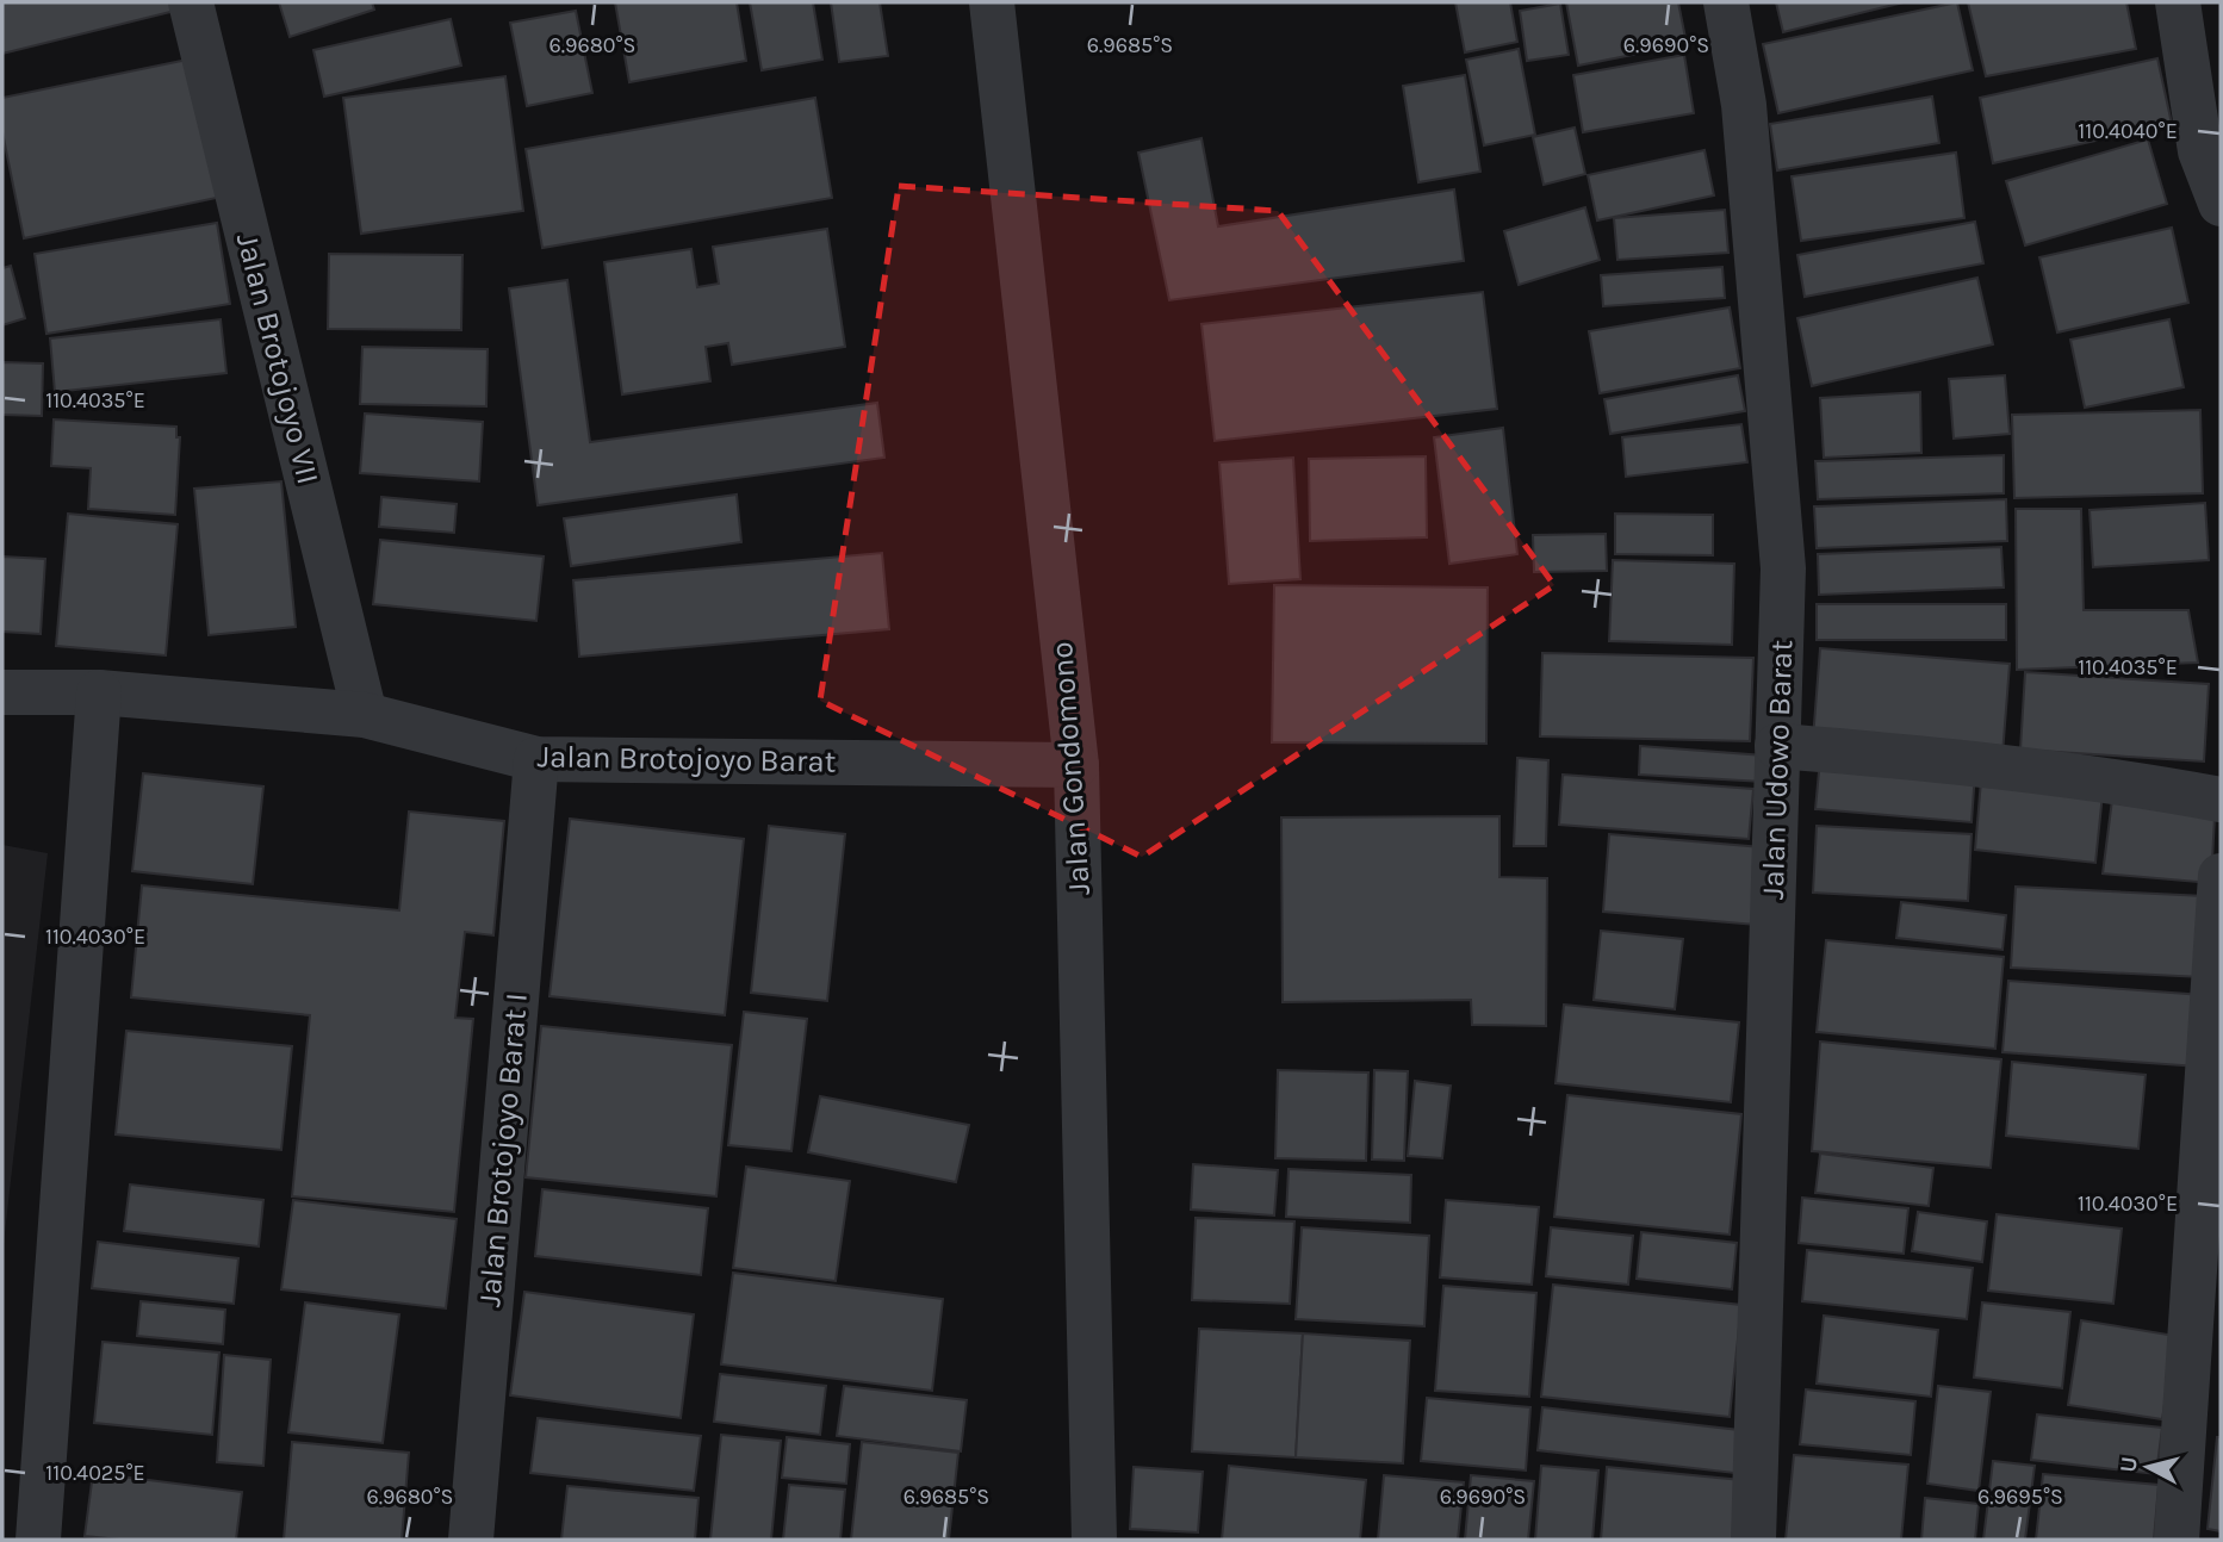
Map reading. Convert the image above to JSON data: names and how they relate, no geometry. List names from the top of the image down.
{
  "streets": {
    "street": [
      "Jalan Brotojoyo VII",
      "Jalan Brotojoyo Barat",
      "Jalan Gondomono",
      "Jalan Udowo Barat",
      "Jalan Brotojoyo Barat I"
    ]
  },
  "crossings": [
    ["Jalan Brotojoyo VII", "Jalan Brotojoyo Barat"],
    ["Jalan Brotojoyo Barat", "Jalan Gondomono"],
    ["Jalan Brotojoyo Barat", "Jalan Brotojoyo Barat I"]
  ],
  "north": "left",
  "coordinates": [
    "6.9680°S",
    "6.9685°S",
    "6.9690°S",
    "110.4040°E",
    "110.4035°E",
    "110.4030°E",
    "110.4025°E",
    "6.9695°S"
  ]
}
